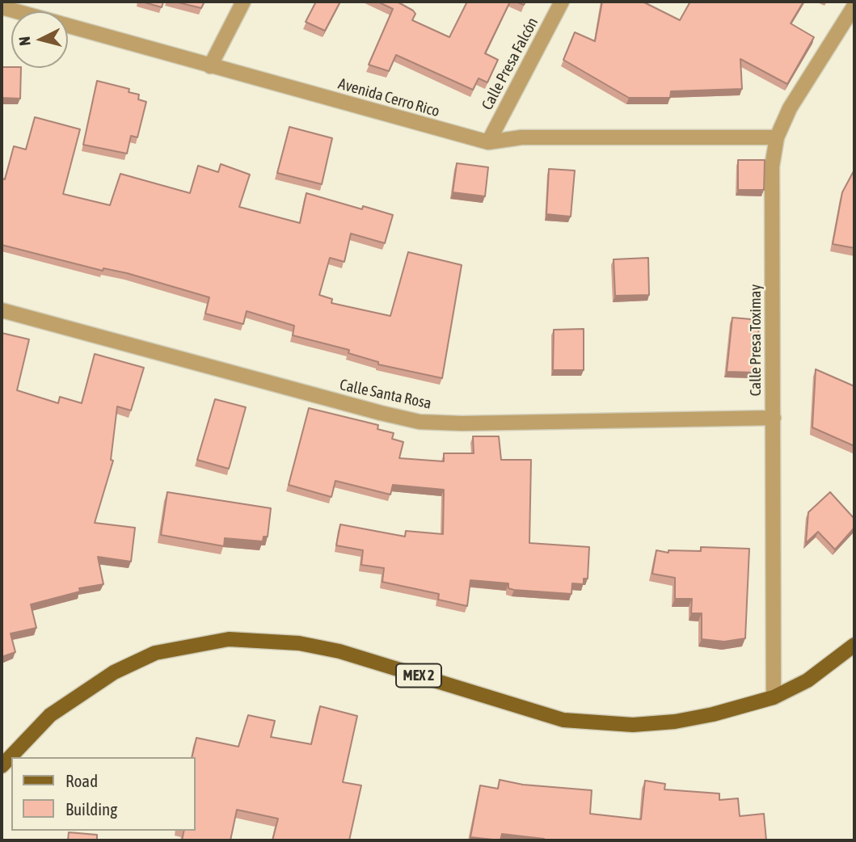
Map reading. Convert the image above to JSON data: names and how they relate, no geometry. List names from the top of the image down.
{
  "streets": {
    "main road": ["MEX 2"],
    "street": [
      "Calle Presa Falcón",
      "Avenida Cerro Rico",
      "Calle Presa Toximay",
      "Calle Santa Rosa"
    ]
  },
  "crossings": [
    ["Calle Presa Falcón", "Avenida Cerro Rico"],
    ["Avenida Cerro Rico", "Calle Presa Toximay"],
    ["Calle Presa Toximay", "Calle Santa Rosa"],
    ["Calle Presa Toximay", "MEX 2"]
  ],
  "legend": ["Road", "Building"],
  "north": "left"
}
